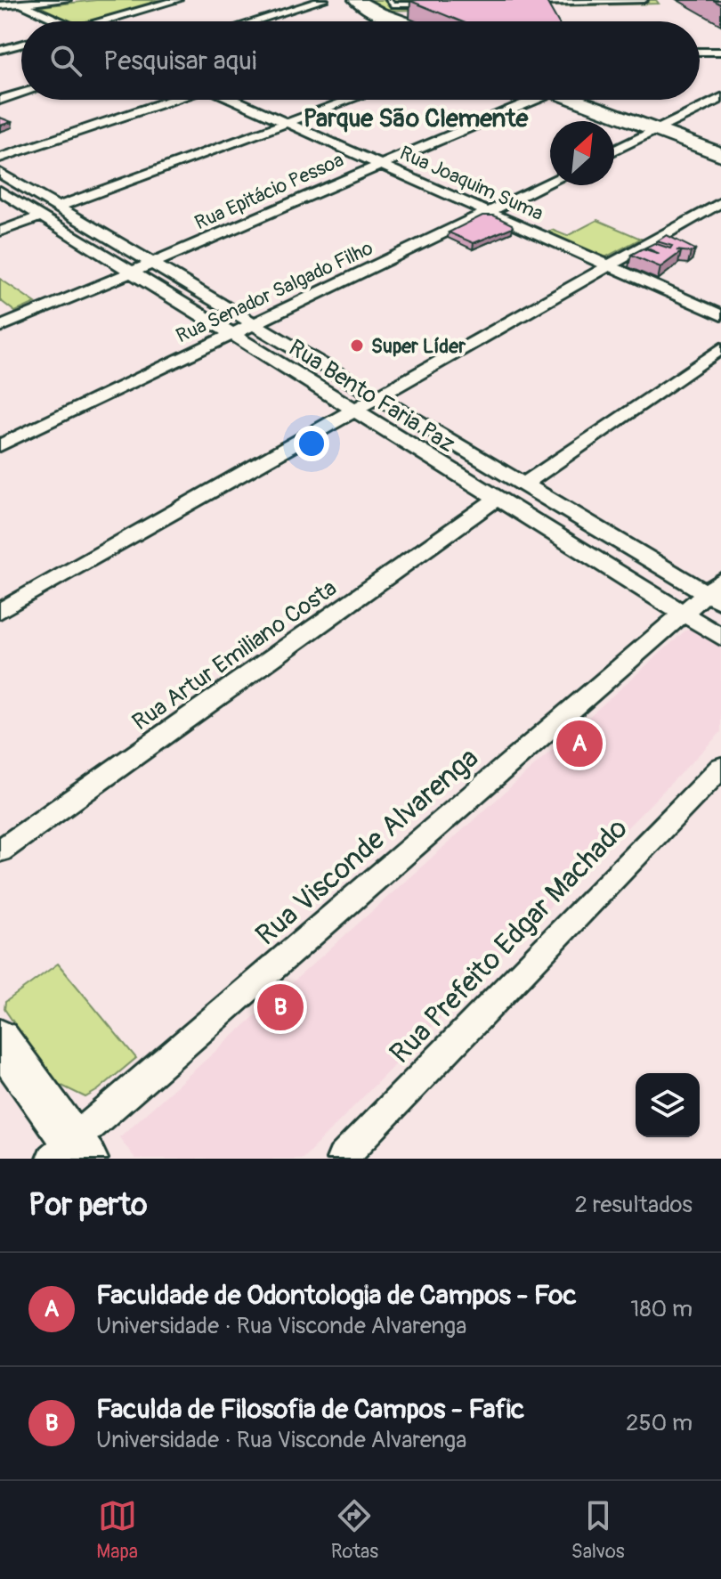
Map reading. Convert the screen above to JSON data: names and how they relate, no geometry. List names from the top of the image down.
{
  "streets": {
    "street": [
      "Rua Joaquim Suma",
      "Rua Epitácio Pessoa",
      "Rua Senador Salgado Filho",
      "Rua Bento Faria Paz",
      "Rua Artur Emiliano Costa",
      "Rua Visconde Alvarenga",
      "Rua Prefeito Edgar Machado"
    ]
  },
  "crossings": [
    ["Rua Joaquim Suma", "Rua Epitácio Pessoa"],
    ["Rua Joaquim Suma", "Rua Senador Salgado Filho"],
    ["Rua Epitácio Pessoa", "Rua Bento Faria Paz"],
    ["Rua Senador Salgado Filho", "Rua Bento Faria Paz"],
    ["Rua Bento Faria Paz", "Rua Artur Emiliano Costa"],
    ["Rua Bento Faria Paz", "Rua Visconde Alvarenga"]
  ],
  "districts": ["Parque São Clemente"],
  "places": ["Super Líder"],
  "north": "top right",
  "page": {
    "search": "Pesquisar aqui",
    "pins": ["A", "B"],
    "heading": ["Por perto", "2 resultados"],
    "list": [
      {
        "mark": "A",
        "name": "Faculdade de Odontologia de Campos - Foc",
        "note": "Universidade · Rua Visconde Alvarenga",
        "value": "180 m"
      },
      {
        "mark": "B",
        "name": "Faculda de Filosofia de Campos - Fafic",
        "note": "Universidade · Rua Visconde Alvarenga",
        "value": "250 m"
      }
    ],
    "nav": ["Mapa", "Rotas", "Salvos"]
  }
}
